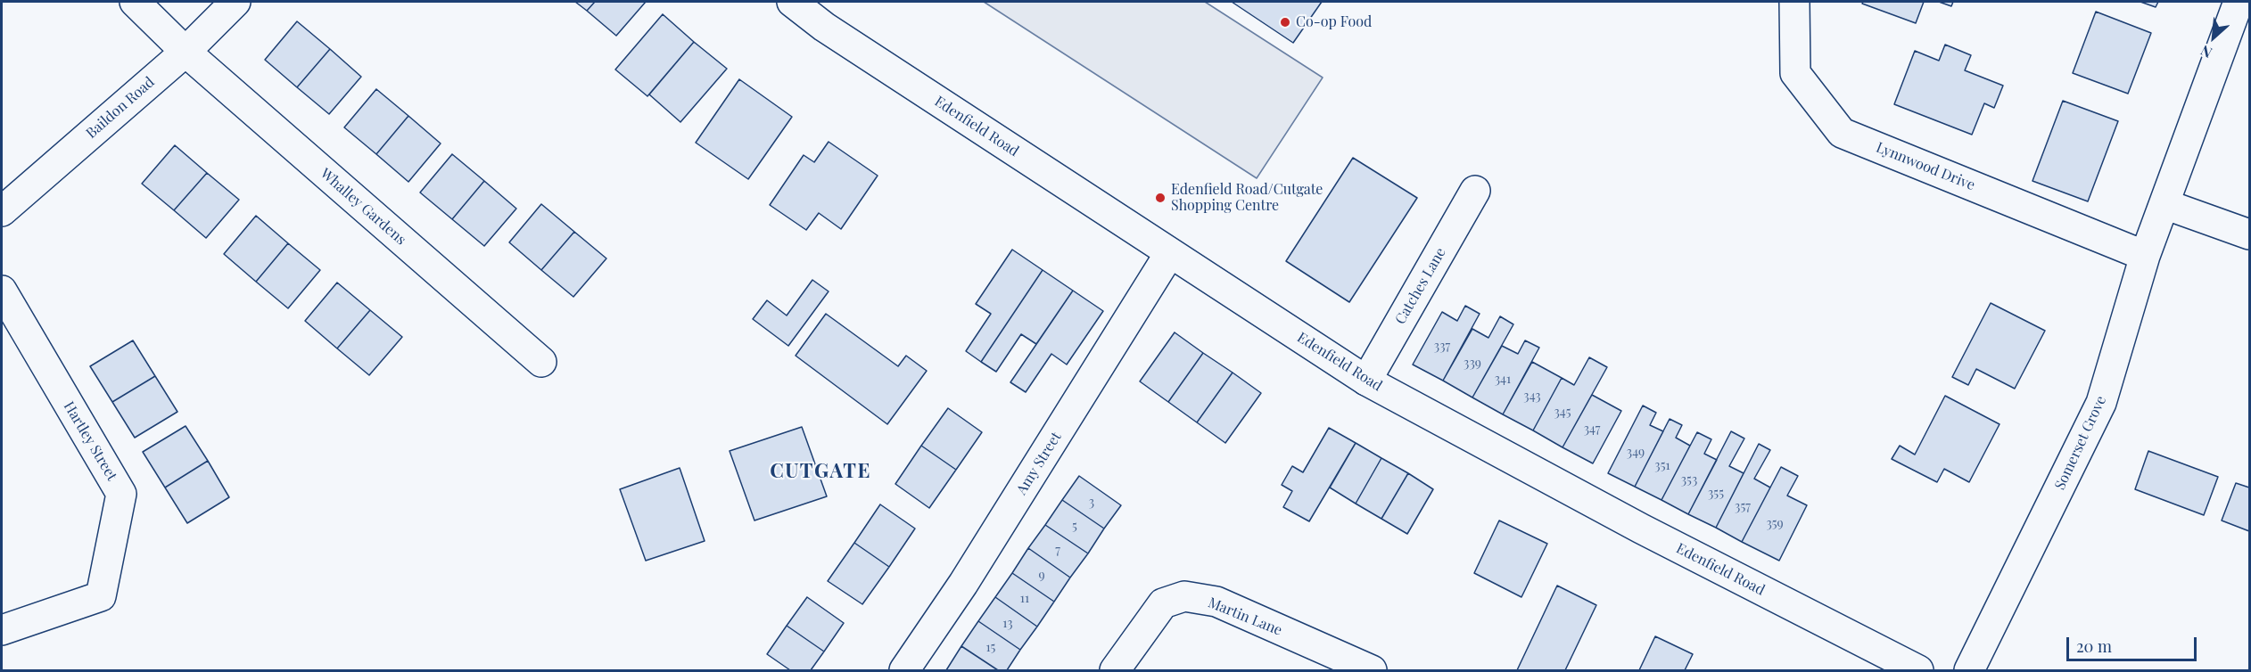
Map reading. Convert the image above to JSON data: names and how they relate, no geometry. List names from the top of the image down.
{
  "streets": {
    "street": [
      "Baildon Road",
      "Edenfield Road",
      "Lynnwood Drive",
      "Whalley Gardens",
      "Catches Lane",
      "Hartley Street",
      "Somerset Grove",
      "Amy Street",
      "Martin Lane"
    ]
  },
  "crossings": [
    ["Baildon Road", "Whalley Gardens"],
    ["Edenfield Road", "Catches Lane"],
    ["Edenfield Road", "Amy Street"],
    ["Lynnwood Drive", "Somerset Grove"]
  ],
  "districts": ["CUTGATE"],
  "places": ["Co-op Food", "Edenfield Road/Cutgate Shopping Centre"],
  "house_numbers": [
    "337",
    "339",
    "341",
    "343",
    "345",
    "347",
    "349",
    "351",
    "353",
    "355",
    "3",
    "357",
    "359",
    "5",
    "7",
    "9",
    "11",
    "13",
    "15"
  ],
  "scale_bar": "20 m",
  "north": "bottom left"
}
